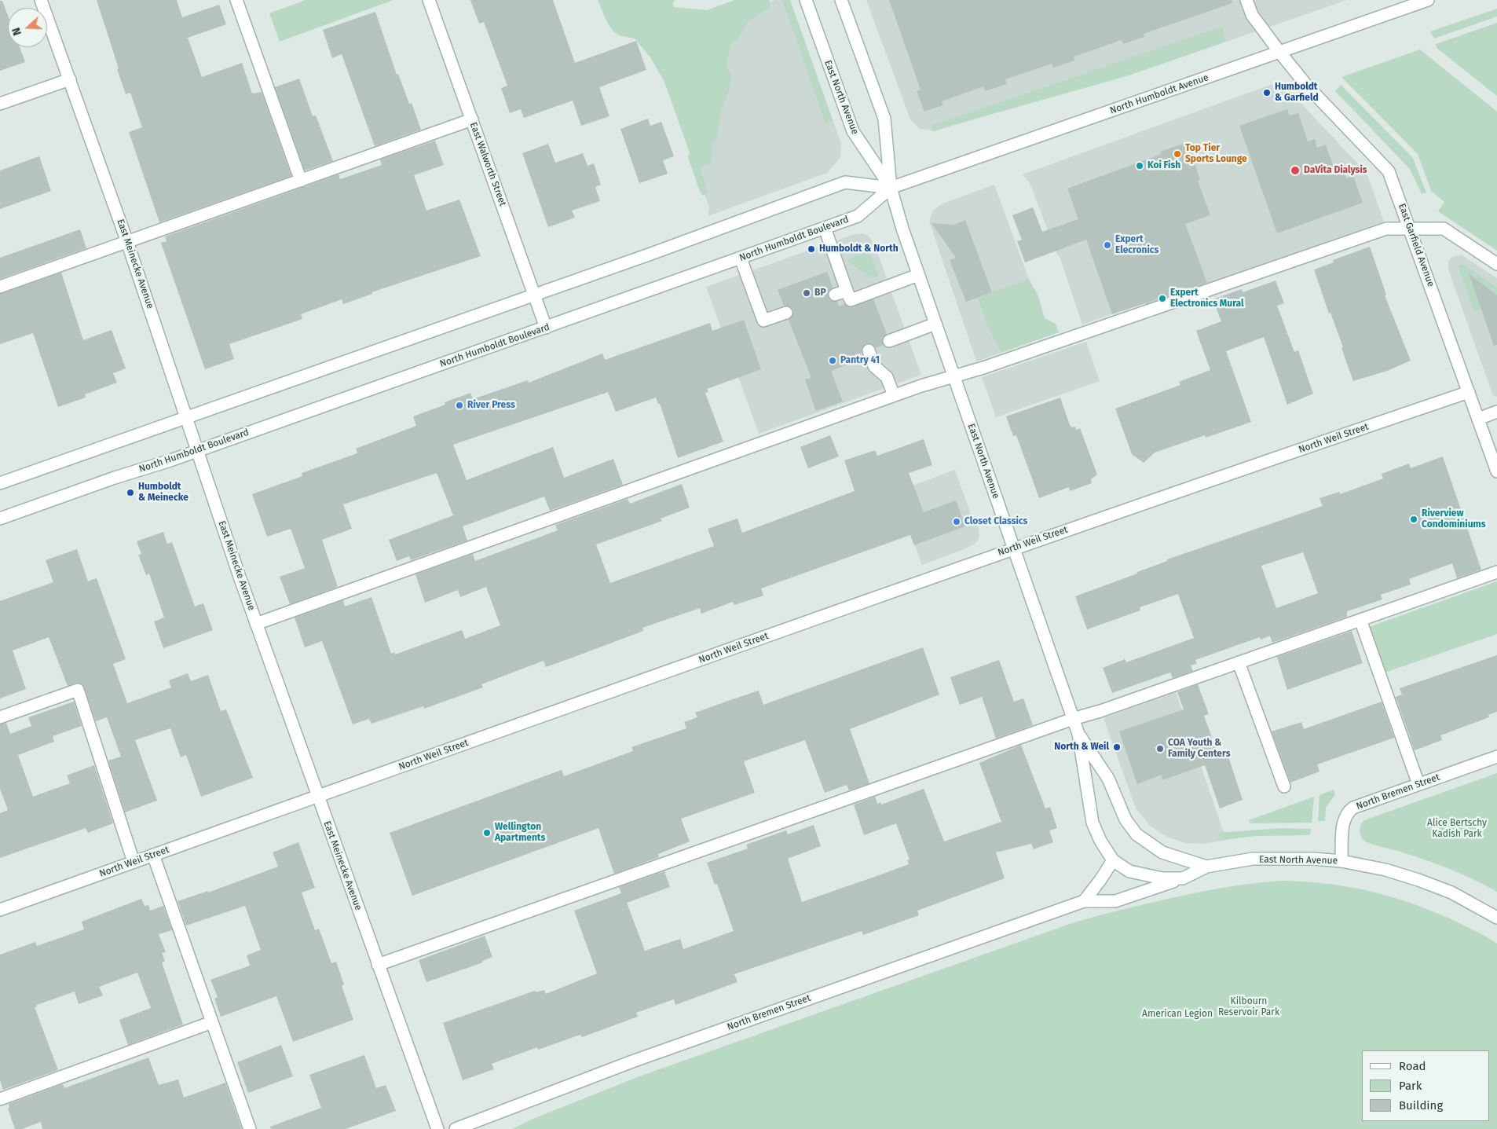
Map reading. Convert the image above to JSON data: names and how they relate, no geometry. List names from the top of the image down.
{
  "streets": {
    "street": [
      "North Humboldt Avenue",
      "East North Avenue",
      "East Walworth Street",
      "North Humboldt Boulevard",
      "East Garfield Avenue",
      "East Meinecke Avenue",
      "North Weil Street",
      "North Bremen Street"
    ]
  },
  "crossings": [
    ["North Humboldt Avenue", "East North Avenue"],
    ["North Humboldt Avenue", "North Humboldt Boulevard"],
    ["North Humboldt Avenue", "East Garfield Avenue"],
    ["East North Avenue", "North Humboldt Boulevard"],
    ["East North Avenue", "North Weil Street"],
    ["East North Avenue", "North Bremen Street"],
    ["East Walworth Street", "North Humboldt Boulevard"],
    ["North Humboldt Boulevard", "East Meinecke Avenue"],
    ["East Garfield Avenue", "North Weil Street"],
    ["East Meinecke Avenue", "North Weil Street"]
  ],
  "parks": ["Alice Bertschy Kadish Park", "Kilbourn Reservoir Park", "American Legion"],
  "places": [
    "Humboldt & Garfield",
    "Top Tier Sports Lounge",
    "Koi Fish",
    "DaVita Dialysis",
    "Expert Elecronics",
    "Humboldt & North",
    "BP",
    "Expert Electronics Mural",
    "Pantry 41",
    "River Press",
    "Humboldt & Meinecke",
    "Riverview Condominiums",
    "Closet Classics",
    "North & Weil",
    "COA Youth & Family Centers",
    "Wellington Apartments"
  ],
  "legend": ["Road", "Park", "Building"],
  "north": "left"
}
